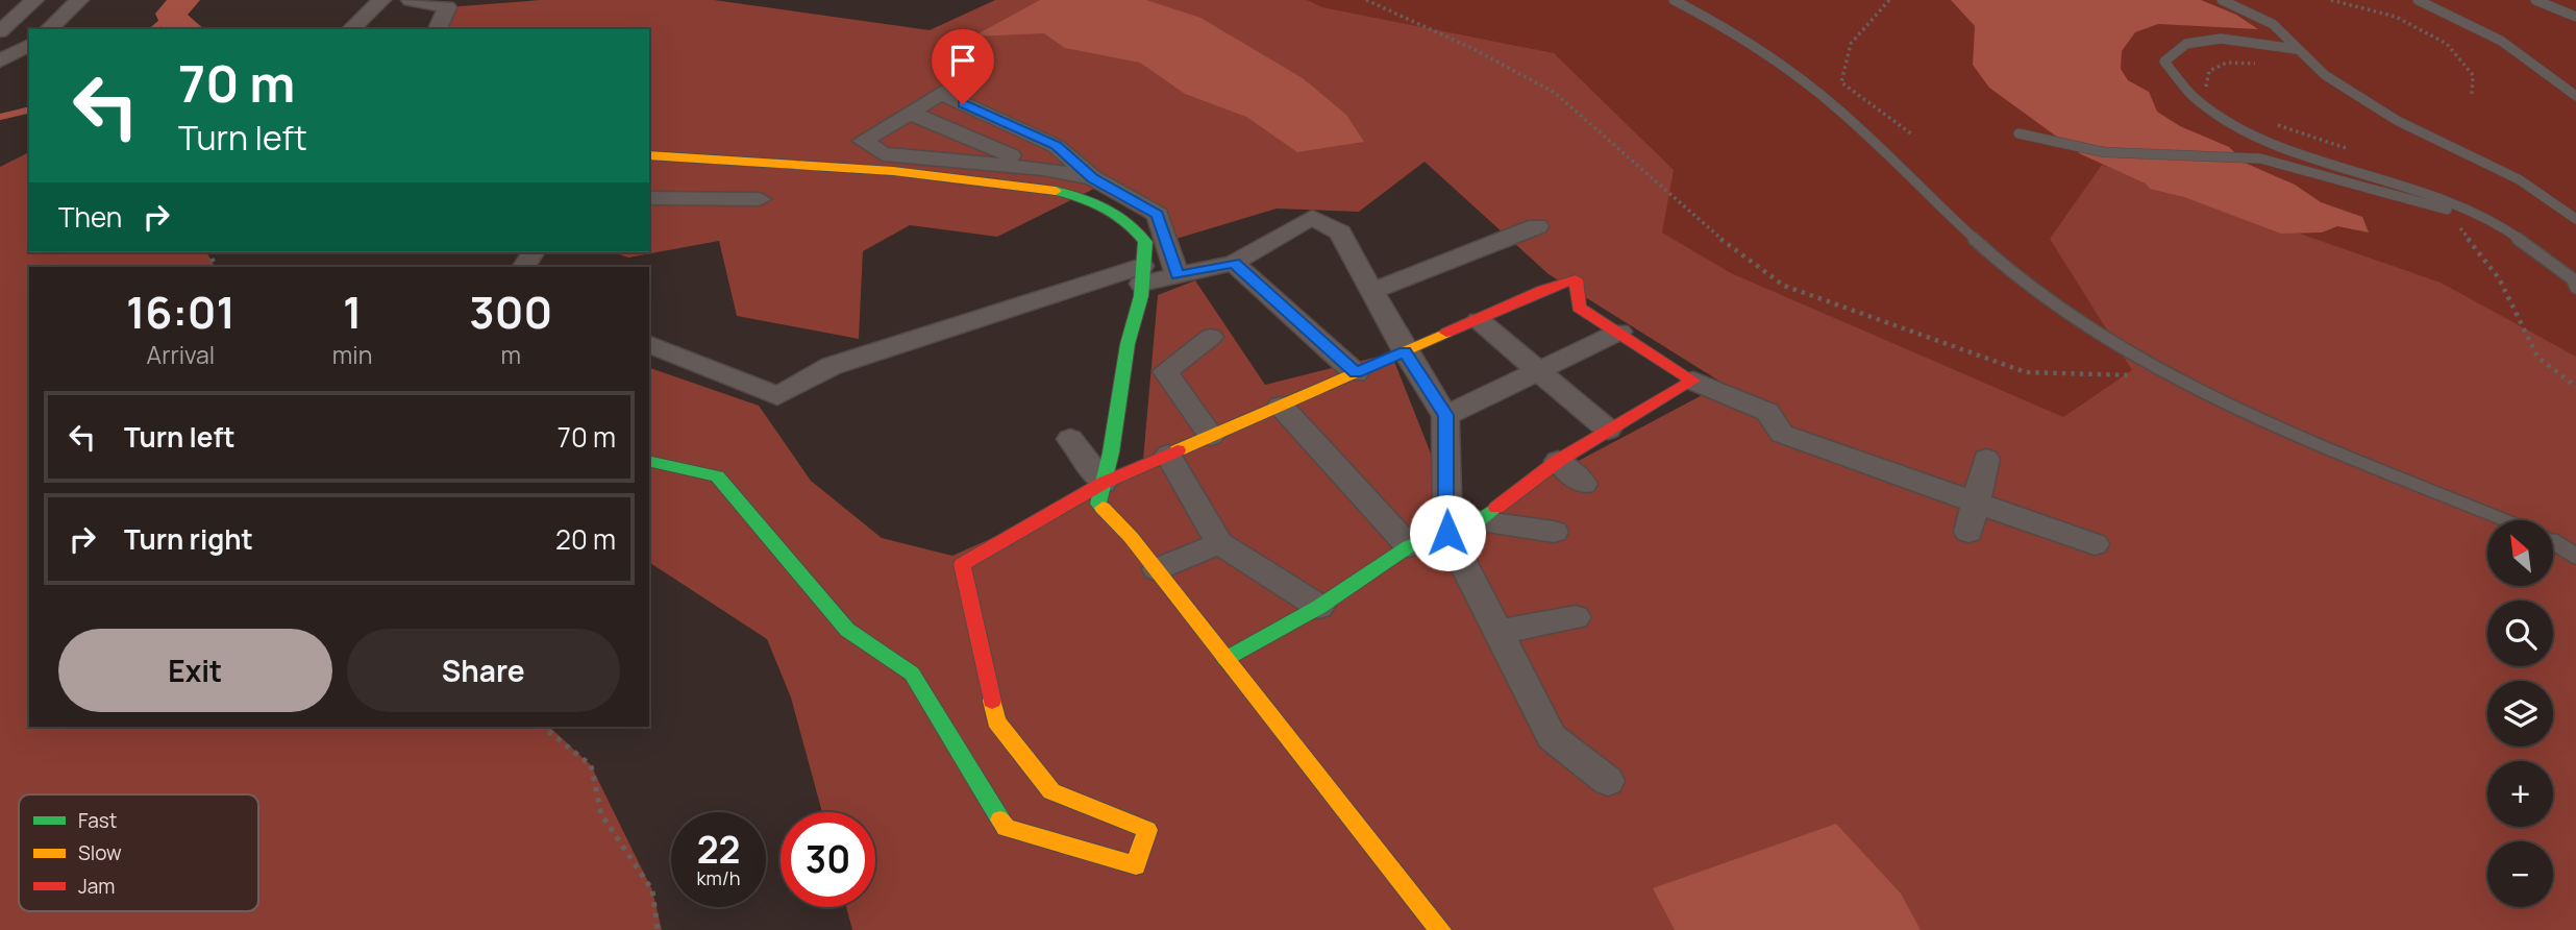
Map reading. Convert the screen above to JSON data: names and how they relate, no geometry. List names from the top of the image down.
{
  "legend": ["Fast", "Slow", "Jam"],
  "north": "top left",
  "page": {
    "turn": ["70 m", "Turn left"],
    "then": "Then",
    "eta": [
      "16:01",
      "Arrival",
      "1",
      "min",
      "300",
      "m"
    ],
    "list": [
      {
        "name": "Turn left",
        "value": "70 m"
      },
      {
        "name": "Turn right",
        "value": "20 m"
      }
    ],
    "map_buttons": ["+", "−"],
    "buttons": ["Exit", "Share"],
    "speed": "22 km/h",
    "limit": "30"
  }
}
